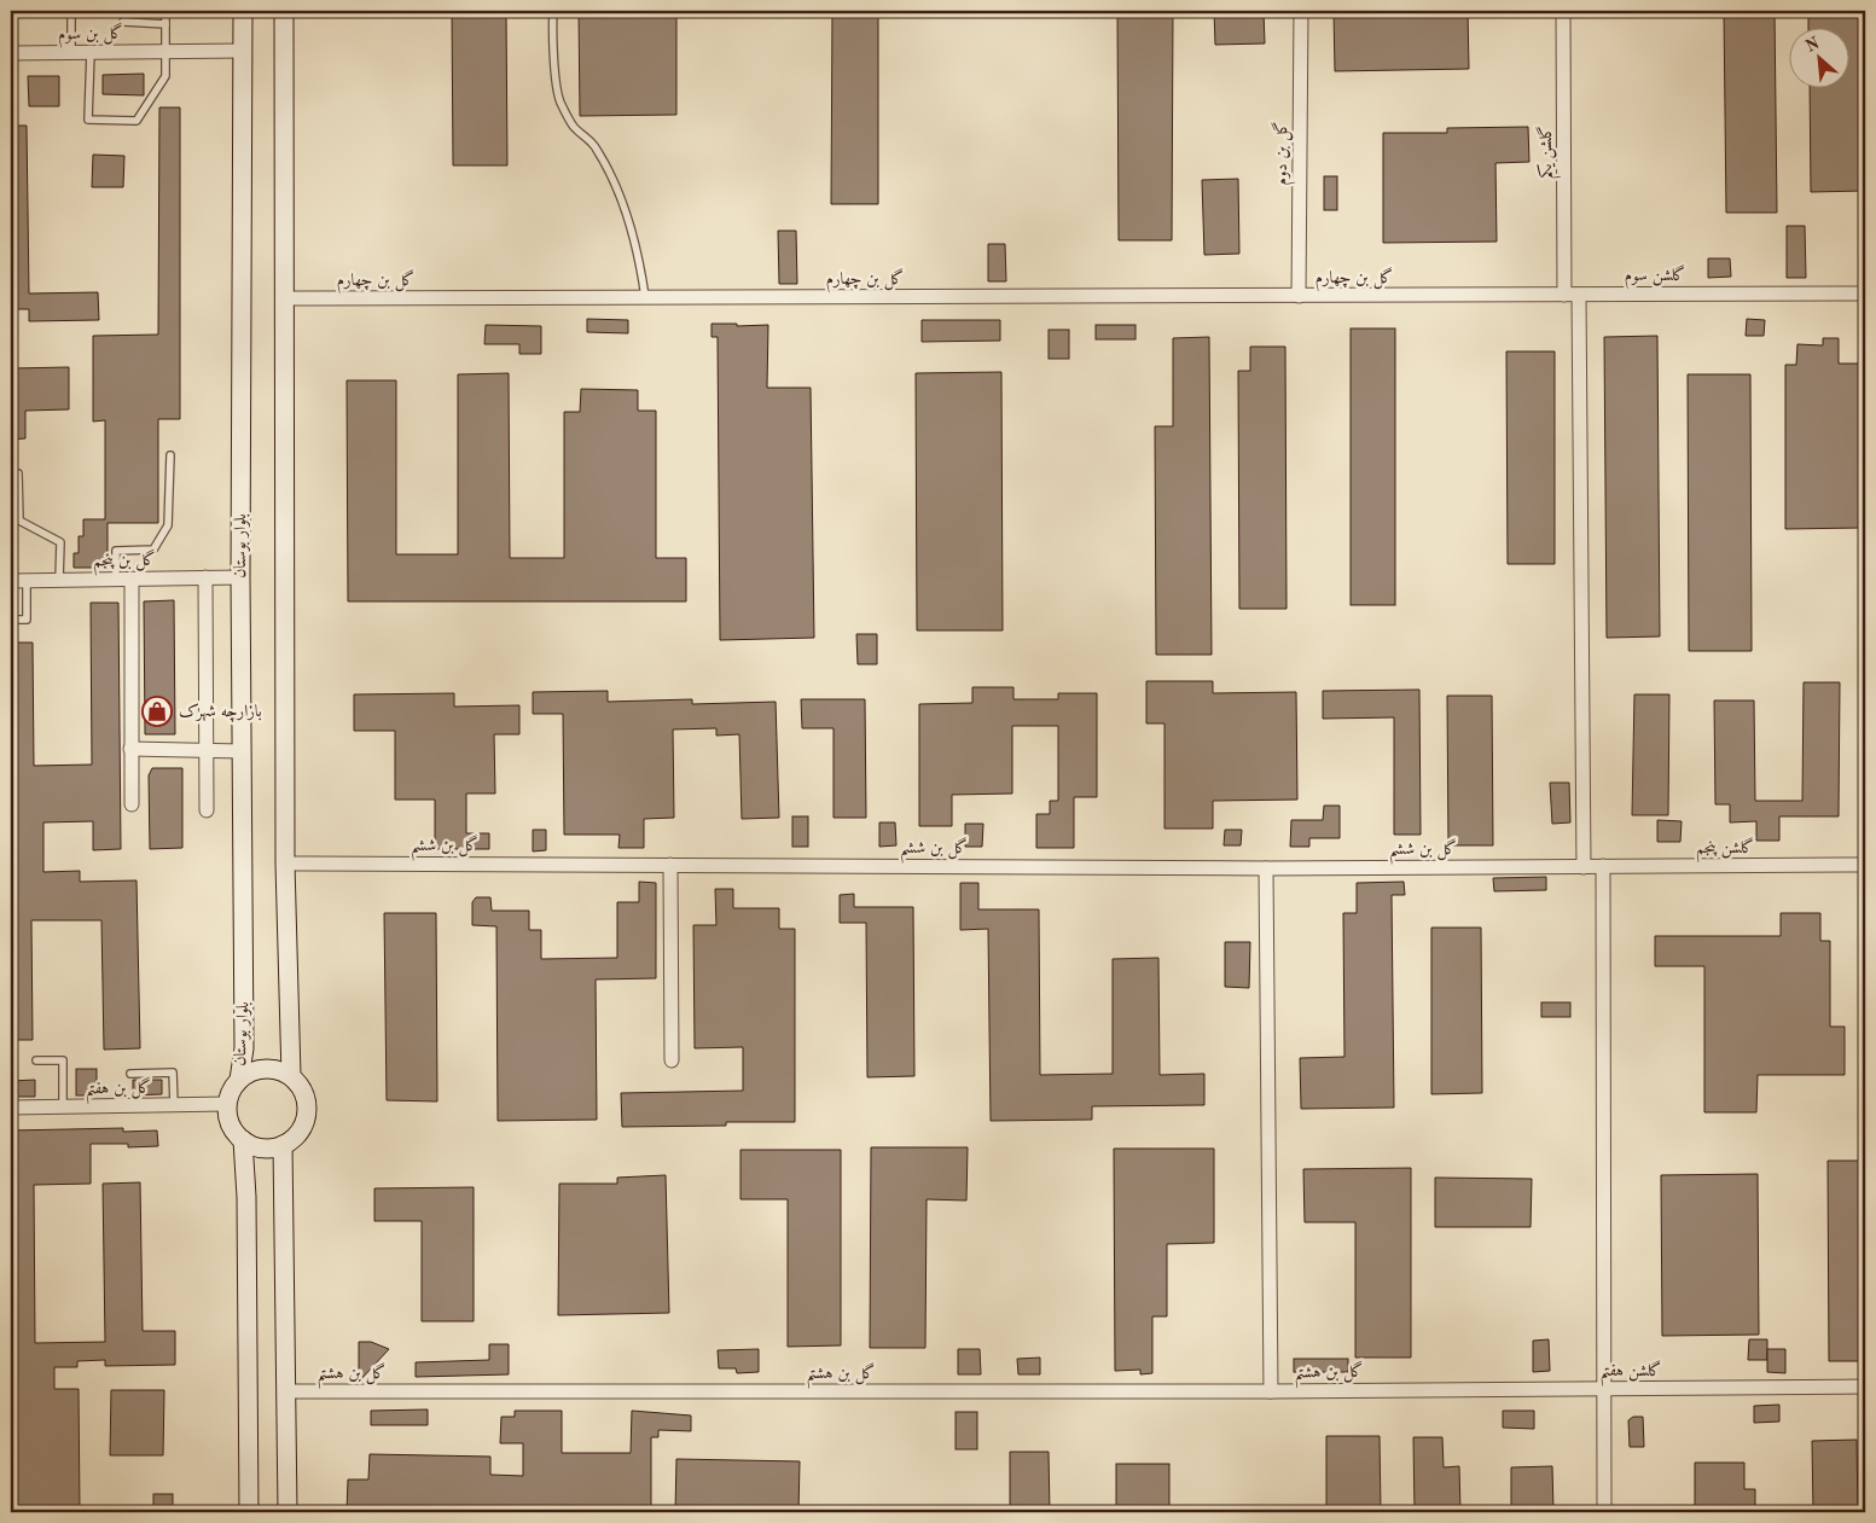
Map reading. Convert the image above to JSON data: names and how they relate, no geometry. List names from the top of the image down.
{
  "streets": {
    "street": [
      "گل بن سوم",
      "گلشن یکم",
      "گل بن دوم",
      "گلشن سوم",
      "گل بن چهارم",
      "بلوار بوستان",
      "گل بن پنجم",
      "گل بن ششم",
      "گلشن پنجم",
      "گل بن هفتم",
      "گلشن هفتم",
      "گل بن هشتم"
    ]
  },
  "crossings": [
    ["گل بن سوم", "بلوار بوستان"],
    ["گلشن یکم", "گلشن سوم"],
    ["گلشن یکم", "گل بن ششم"],
    ["گلشن یکم", "گلشن پنجم"],
    ["گل بن دوم", "گل بن چهارم"],
    ["گلشن سوم", "گل بن چهارم"],
    ["بلوار بوستان", "گل بن پنجم"],
    ["بلوار بوستان", "گل بن هفتم"],
    ["گل بن ششم", "گلشن پنجم"],
    ["گلشن هفتم", "گل بن هشتم"]
  ],
  "places": {
    "shop": ["بازارچه شهرک"]
  },
  "north": "top left"
}
